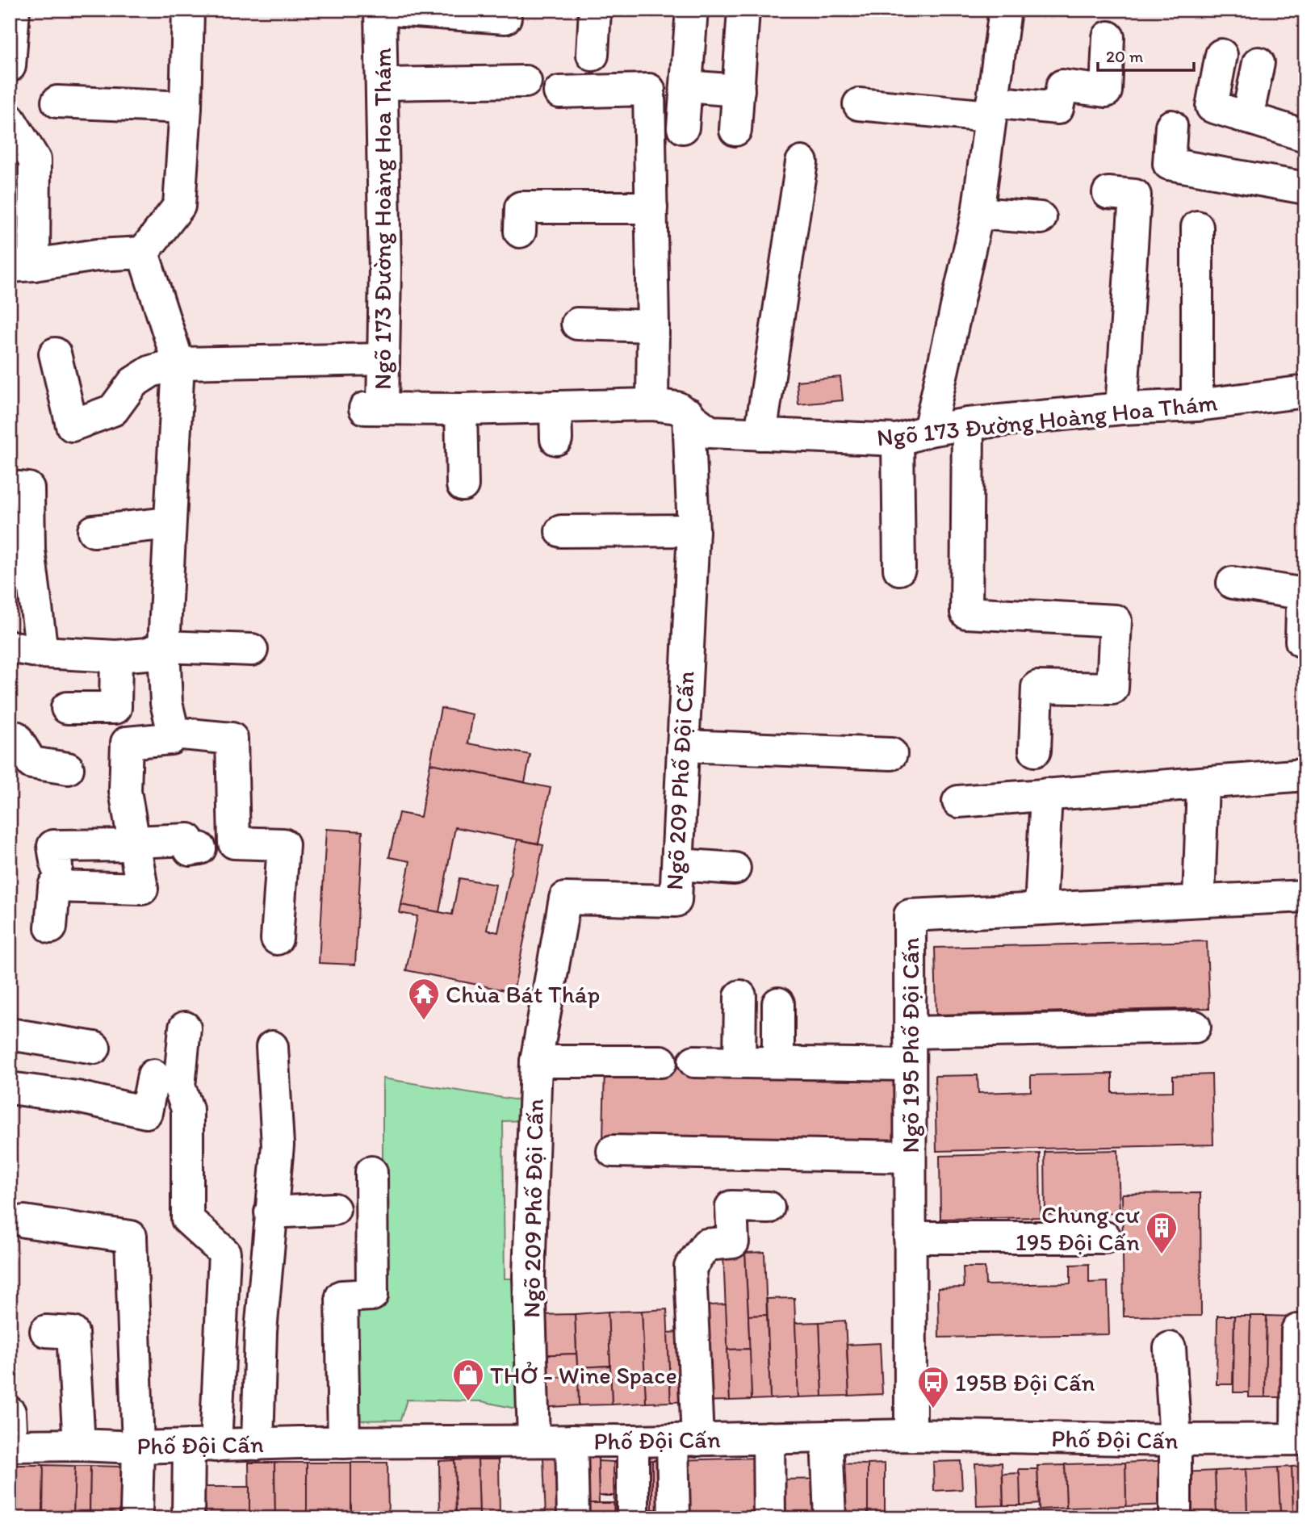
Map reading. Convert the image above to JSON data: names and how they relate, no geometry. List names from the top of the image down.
{
  "streets": {
    "street": [
      "Ngõ 173 Đường Hoàng Hoa Thám",
      "Ngõ 209 Phố Đội Cấn",
      "Ngõ 195 Phố Đội Cấn",
      "Phố Đội Cấn"
    ]
  },
  "crossings": [
    ["Ngõ 173 Đường Hoàng Hoa Thám", "Ngõ 209 Phố Đội Cấn"],
    ["Ngõ 209 Phố Đội Cấn", "Phố Đội Cấn"],
    ["Ngõ 195 Phố Đội Cấn", "Phố Đội Cấn"]
  ],
  "places": {
    "temple": ["Chùa Bát Tháp"],
    "building": ["Chung cư 195 Đội Cấn"],
    "shop": ["THỞ - Wine Space"],
    "bus stop": ["195B Đội Cấn"]
  },
  "scale_bar": "20 m"
}
